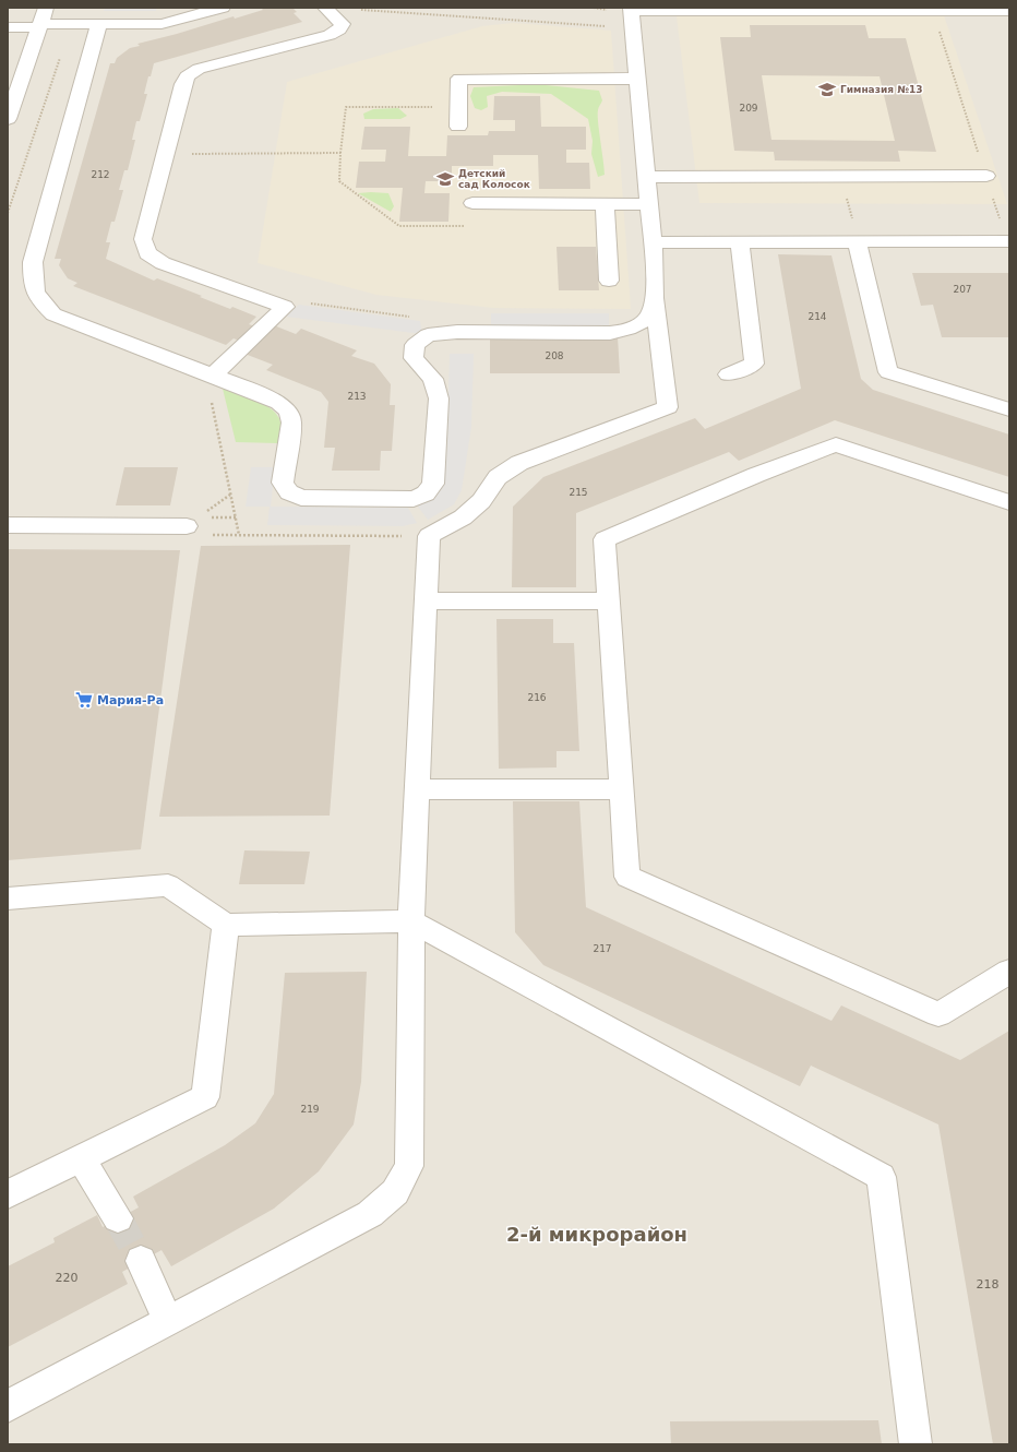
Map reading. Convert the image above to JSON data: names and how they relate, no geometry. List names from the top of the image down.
{
  "districts": ["2-й микрорайон"],
  "places": {
    "school or university": ["Гимназия №13", "Детский сад Колосок"],
    "supermarket": ["Мария-Ра"]
  },
  "house_numbers": [
    "209",
    "212",
    "207",
    "214",
    "208",
    "213",
    "215",
    "216",
    "217",
    "219",
    "220",
    "218"
  ]
}
